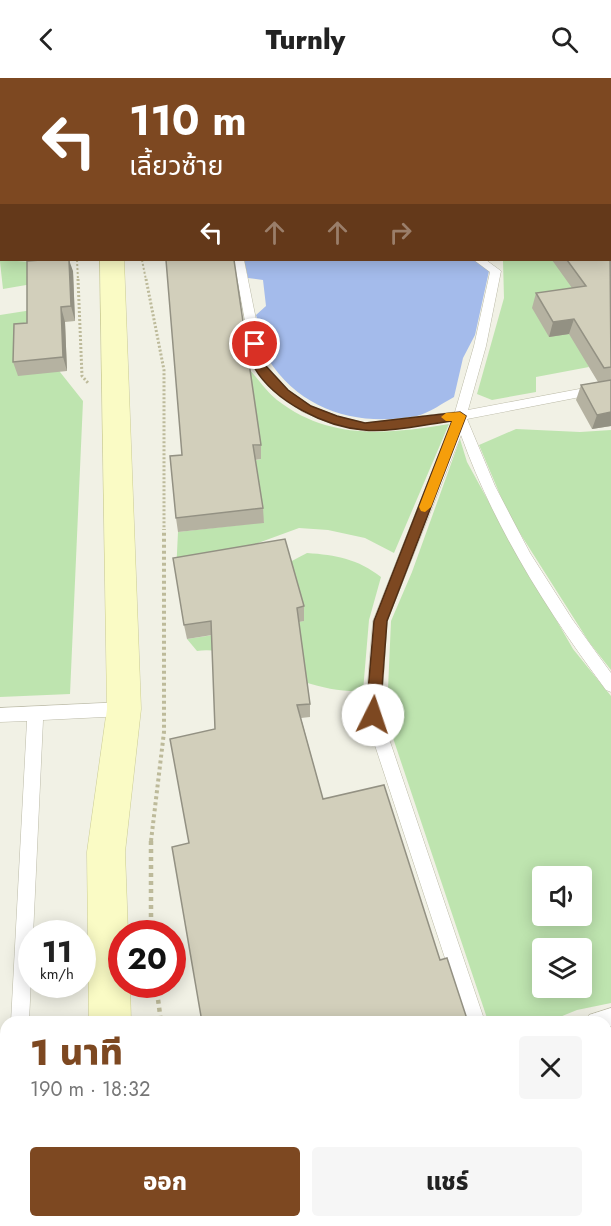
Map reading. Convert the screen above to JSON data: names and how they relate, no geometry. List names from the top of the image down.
{
  "page": {
    "header": "Turnly",
    "turn": ["110 m", "เลี้ยวซ้าย"],
    "speed": "11 km/h",
    "limit": "20",
    "heading": ["1 นาที", "190 m · 18:32"],
    "buttons": ["ออก", "แชร์"]
  }
}
